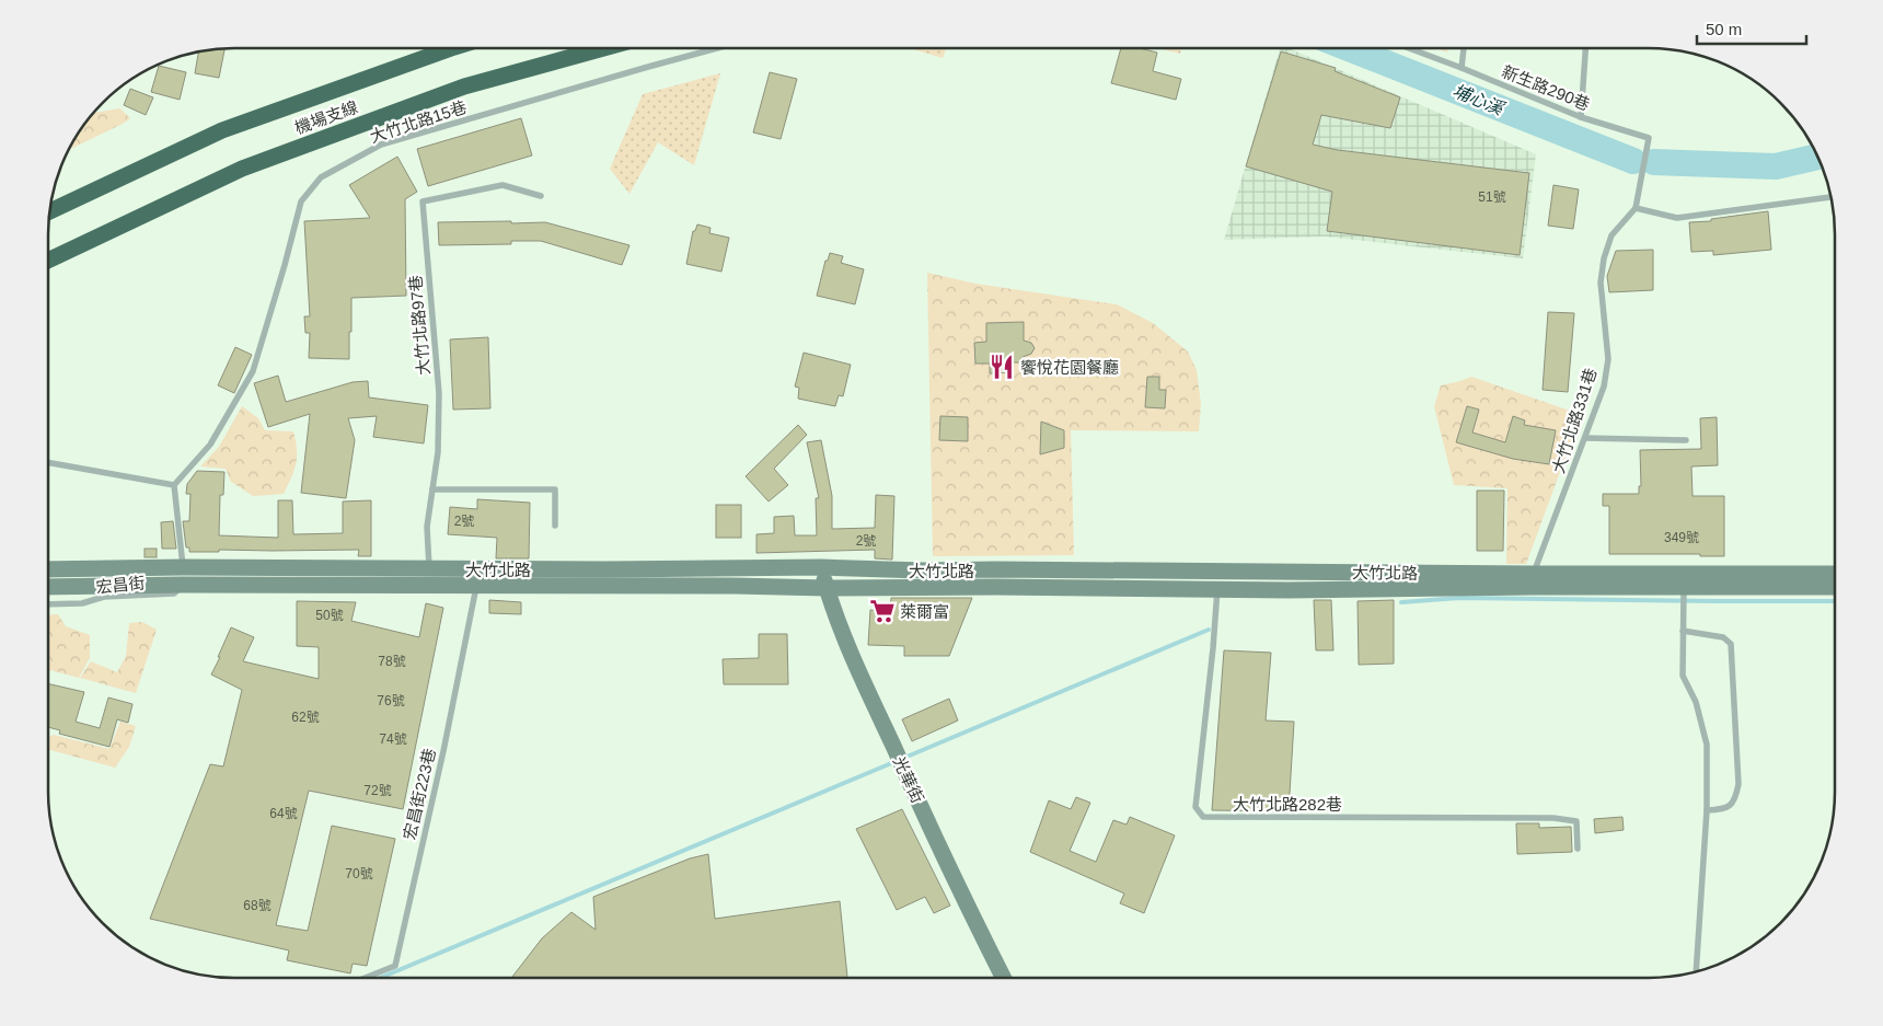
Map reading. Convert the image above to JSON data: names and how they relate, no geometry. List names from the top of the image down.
{
  "streets": {
    "highway": ["機場支線"],
    "street": ["大竹北路", "光華街"],
    "lane": [
      "新生路290巷",
      "大竹北路15巷",
      "大竹北路97巷",
      "大竹北路331巷",
      "宏昌街",
      "宏昌街223巷",
      "大竹北路282巷"
    ]
  },
  "crossings": [
    ["新生路290巷", "大竹北路331巷"],
    ["大竹北路97巷", "大竹北路"],
    ["大竹北路331巷", "大竹北路"],
    ["大竹北路", "宏昌街"],
    ["大竹北路", "光華街"],
    ["大竹北路", "宏昌街223巷"],
    ["大竹北路", "大竹北路282巷"]
  ],
  "water": ["埔心溪"],
  "places": {
    "restaurant": ["饗悅花園餐廳"],
    "supermarket": ["萊爾富"]
  },
  "house_numbers": [
    "51號",
    "2號",
    "349號",
    "2號",
    "50號",
    "78號",
    "76號",
    "62號",
    "74號",
    "72號",
    "64號",
    "70號",
    "68號"
  ],
  "scale_bar": "50 m"
}
